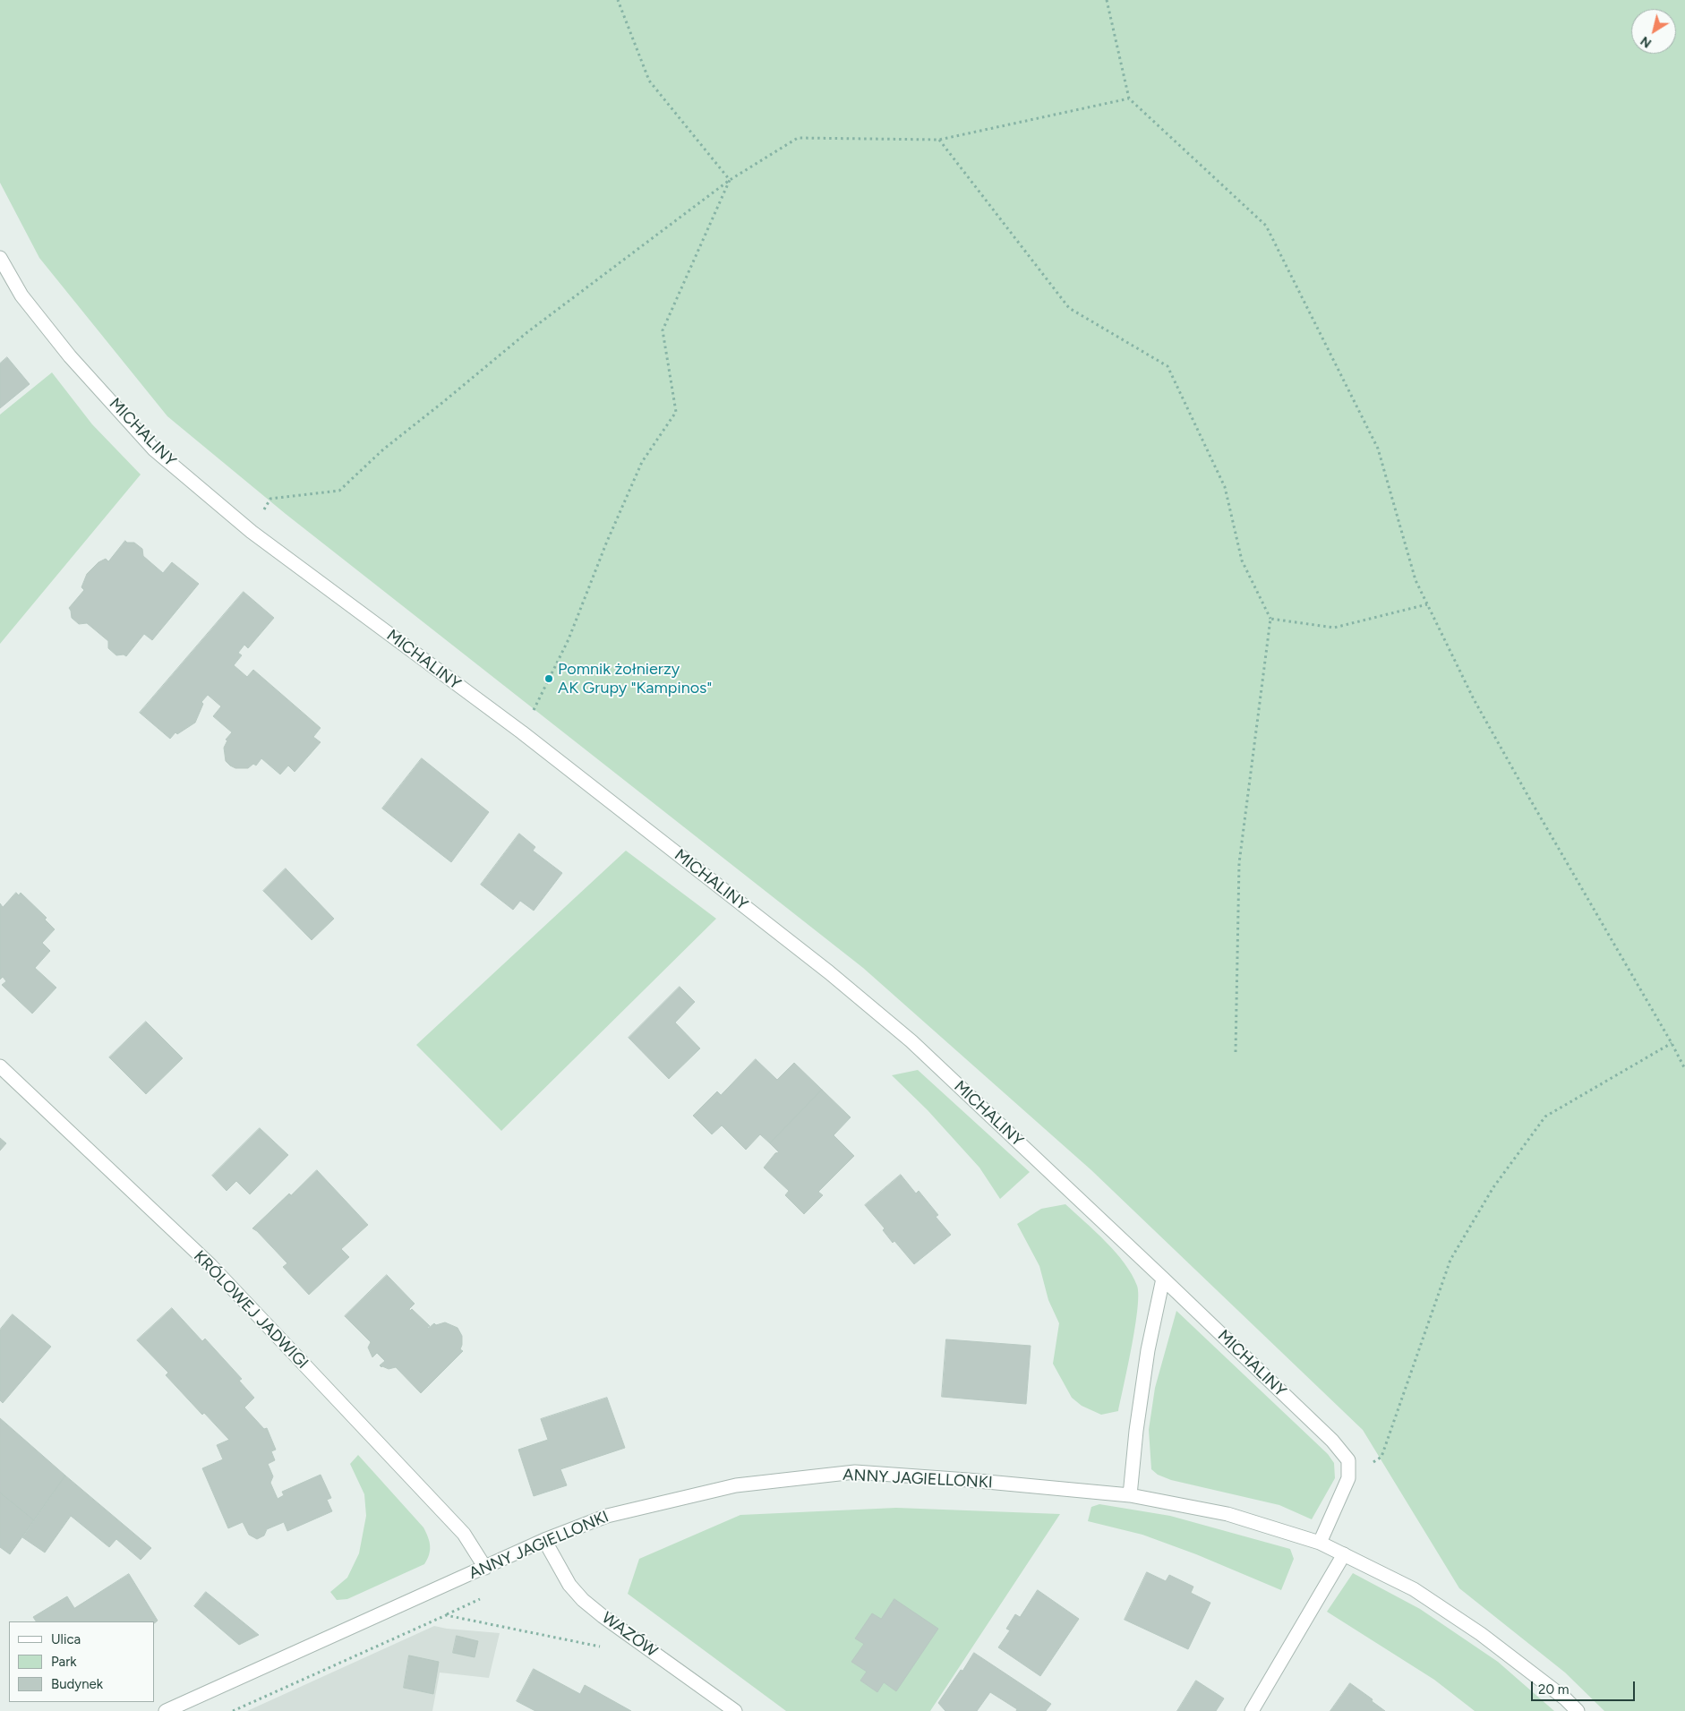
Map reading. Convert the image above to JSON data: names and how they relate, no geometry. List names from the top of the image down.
{
  "streets": {
    "street": [
      "MICHALINY",
      "KRÓLOWEJ JADWIGI",
      "ANNY JAGIELLONKI",
      "WAZÓW"
    ]
  },
  "crossings": [
    ["KRÓLOWEJ JADWIGI", "ANNY JAGIELLONKI"],
    ["ANNY JAGIELLONKI", "WAZÓW"]
  ],
  "places": ["Pomnik żołnierzy AK Grupy \"Kampinos\""],
  "legend": ["Ulica", "Park", "Budynek"],
  "scale_bar": "20 m",
  "north": "bottom left"
}
